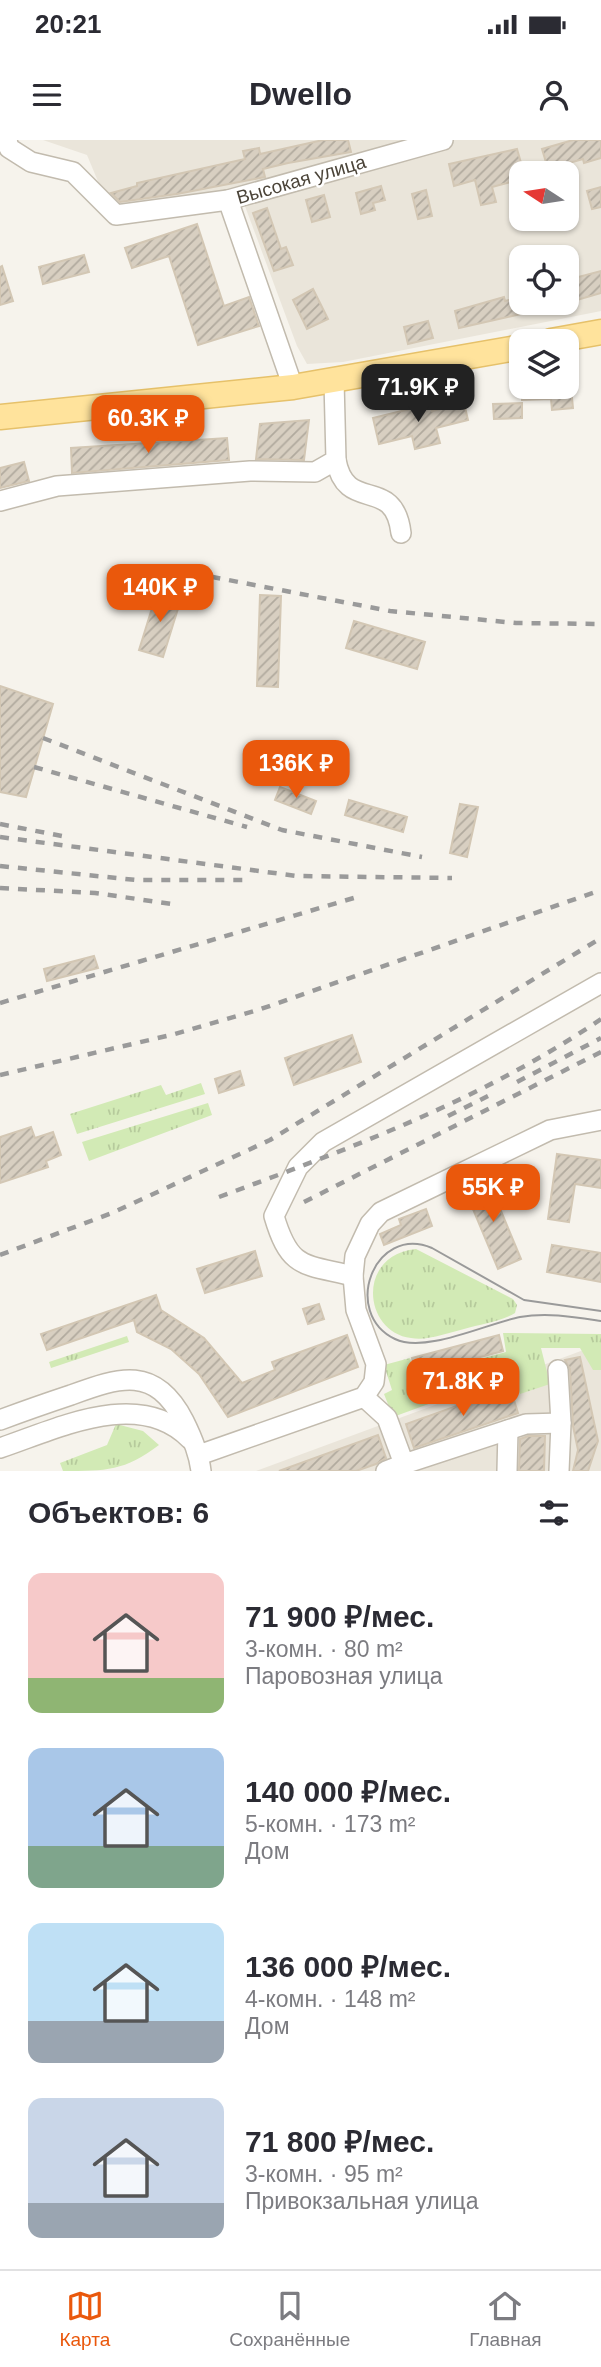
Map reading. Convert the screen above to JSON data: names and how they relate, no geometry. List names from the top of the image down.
{
  "streets": {
    "street": ["Высокая улица"]
  },
  "north": "left",
  "page": {
    "status": "20:21",
    "header": "Dwello",
    "price": [
      "71.9K ₽",
      "60.3K ₽",
      "140K ₽",
      "136K ₽",
      "55K ₽",
      "71.8K ₽"
    ],
    "heading": "Объектов: 6",
    "list": [
      {
        "name": "71 900 ₽/мес.",
        "note": "3-комн. · 80 m² · Паровозная улица"
      },
      {
        "name": "140 000 ₽/мес.",
        "note": "5-комн. · 173 m² · Дом"
      },
      {
        "name": "136 000 ₽/мес.",
        "note": "4-комн. · 148 m² · Дом"
      },
      {
        "name": "71 800 ₽/мес.",
        "note": "3-комн. · 95 m² · Привокзальная улица"
      }
    ],
    "tabs": ["Карта", "Сохранённые", "Главная"]
  }
}
